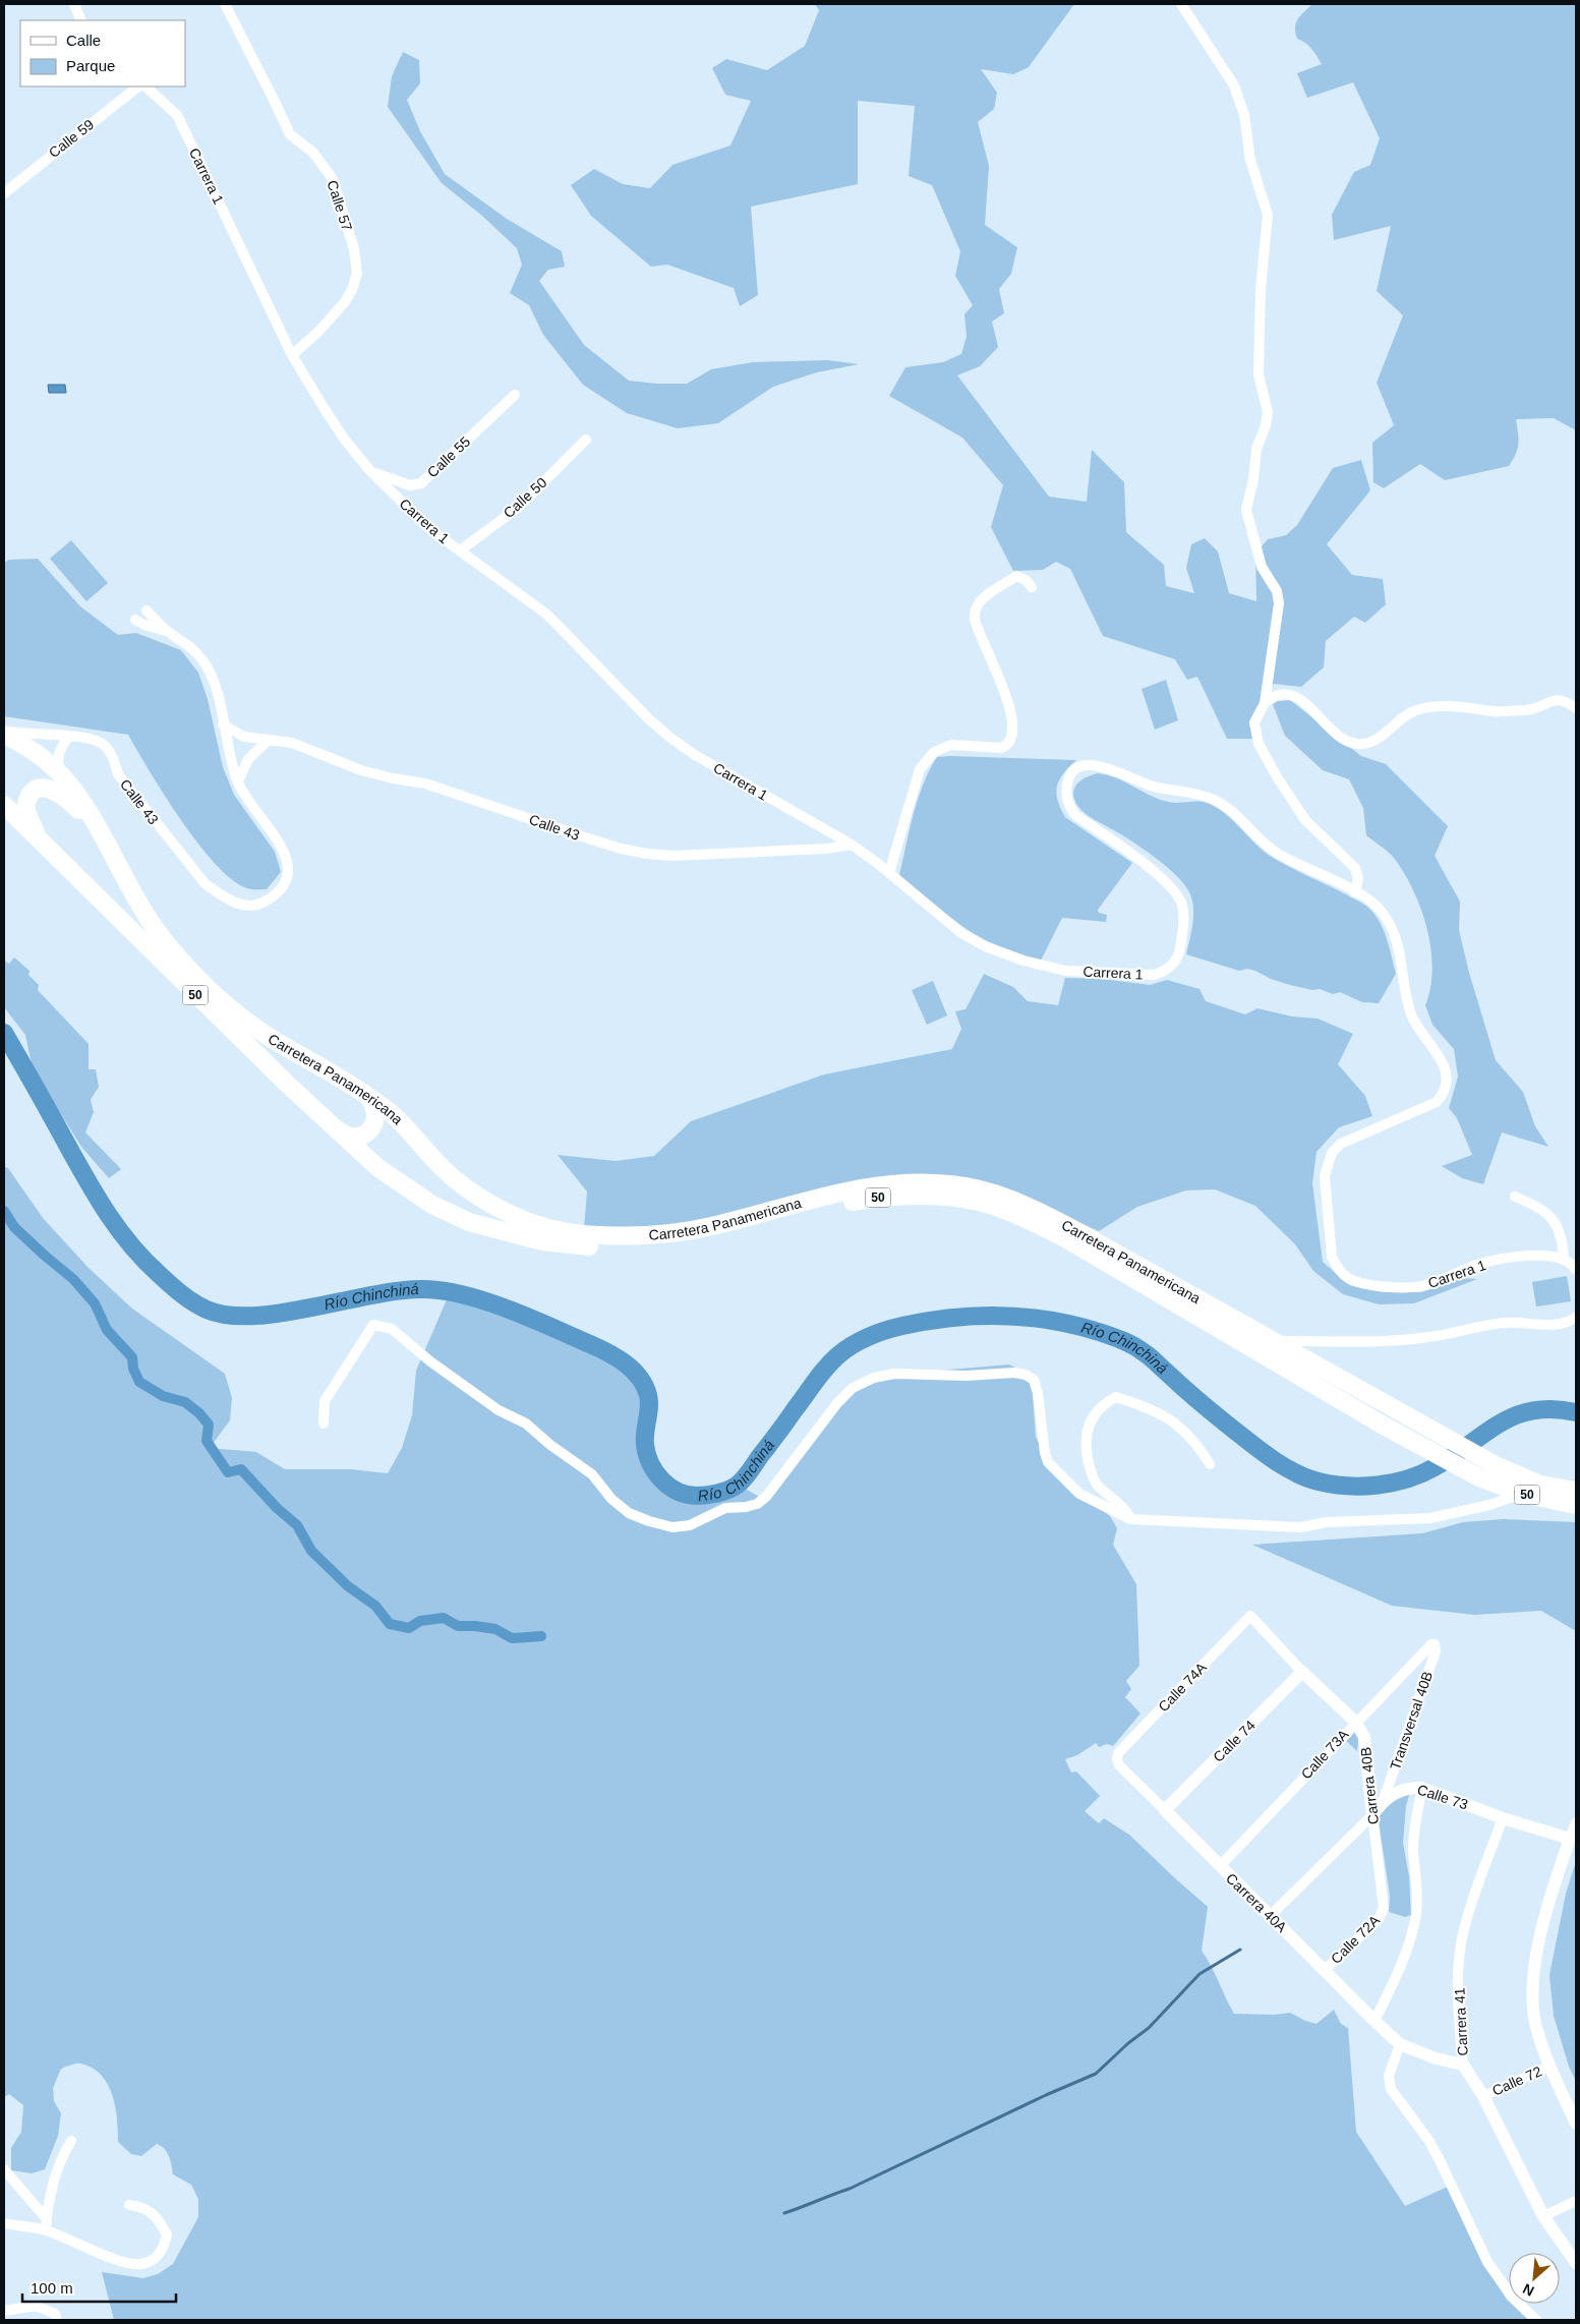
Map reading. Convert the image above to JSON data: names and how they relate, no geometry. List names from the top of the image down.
{
  "streets": {
    "highway": ["50", "Carretera Panamericana"],
    "street": [
      "Calle 59",
      "Carrera 1",
      "Calle 57",
      "Calle 55",
      "Calle 50",
      "Calle 43",
      "Calle 74A",
      "Transversal 40B",
      "Calle 74",
      "Calle 73A",
      "Carrera 40B",
      "Calle 73",
      "Carrera 40A",
      "Calle 72A",
      "Carrera 41",
      "Calle 72"
    ]
  },
  "crossings": [
    ["Carrera 1", "Calle 57"],
    ["Carrera 1", "Calle 55"],
    ["Carrera 1", "Calle 50"],
    ["Carrera 1", "Calle 43"],
    ["Calle 43", "Carretera Panamericana"],
    ["Calle 74A", "Carrera 40B"],
    ["Calle 74A", "Carrera 40A"],
    ["Transversal 40B", "Calle 73A"],
    ["Transversal 40B", "Calle 73"],
    ["Calle 74", "Carrera 40B"],
    ["Calle 74", "Carrera 40A"],
    ["Calle 73A", "Carrera 40B"],
    ["Calle 73A", "Carrera 40A"],
    ["Carrera 40B", "Calle 73"],
    ["Carrera 40B", "Calle 72A"],
    ["Calle 73", "Carrera 40A"],
    ["Calle 73", "Carrera 41"],
    ["Carrera 40A", "Calle 72A"],
    ["Carrera 40A", "Carrera 41"],
    ["Carrera 41", "Calle 72"]
  ],
  "water": ["Río Chinchiná"],
  "legend": ["Calle", "Parque"],
  "scale_bar": "100 m",
  "north": "bottom left"
}
